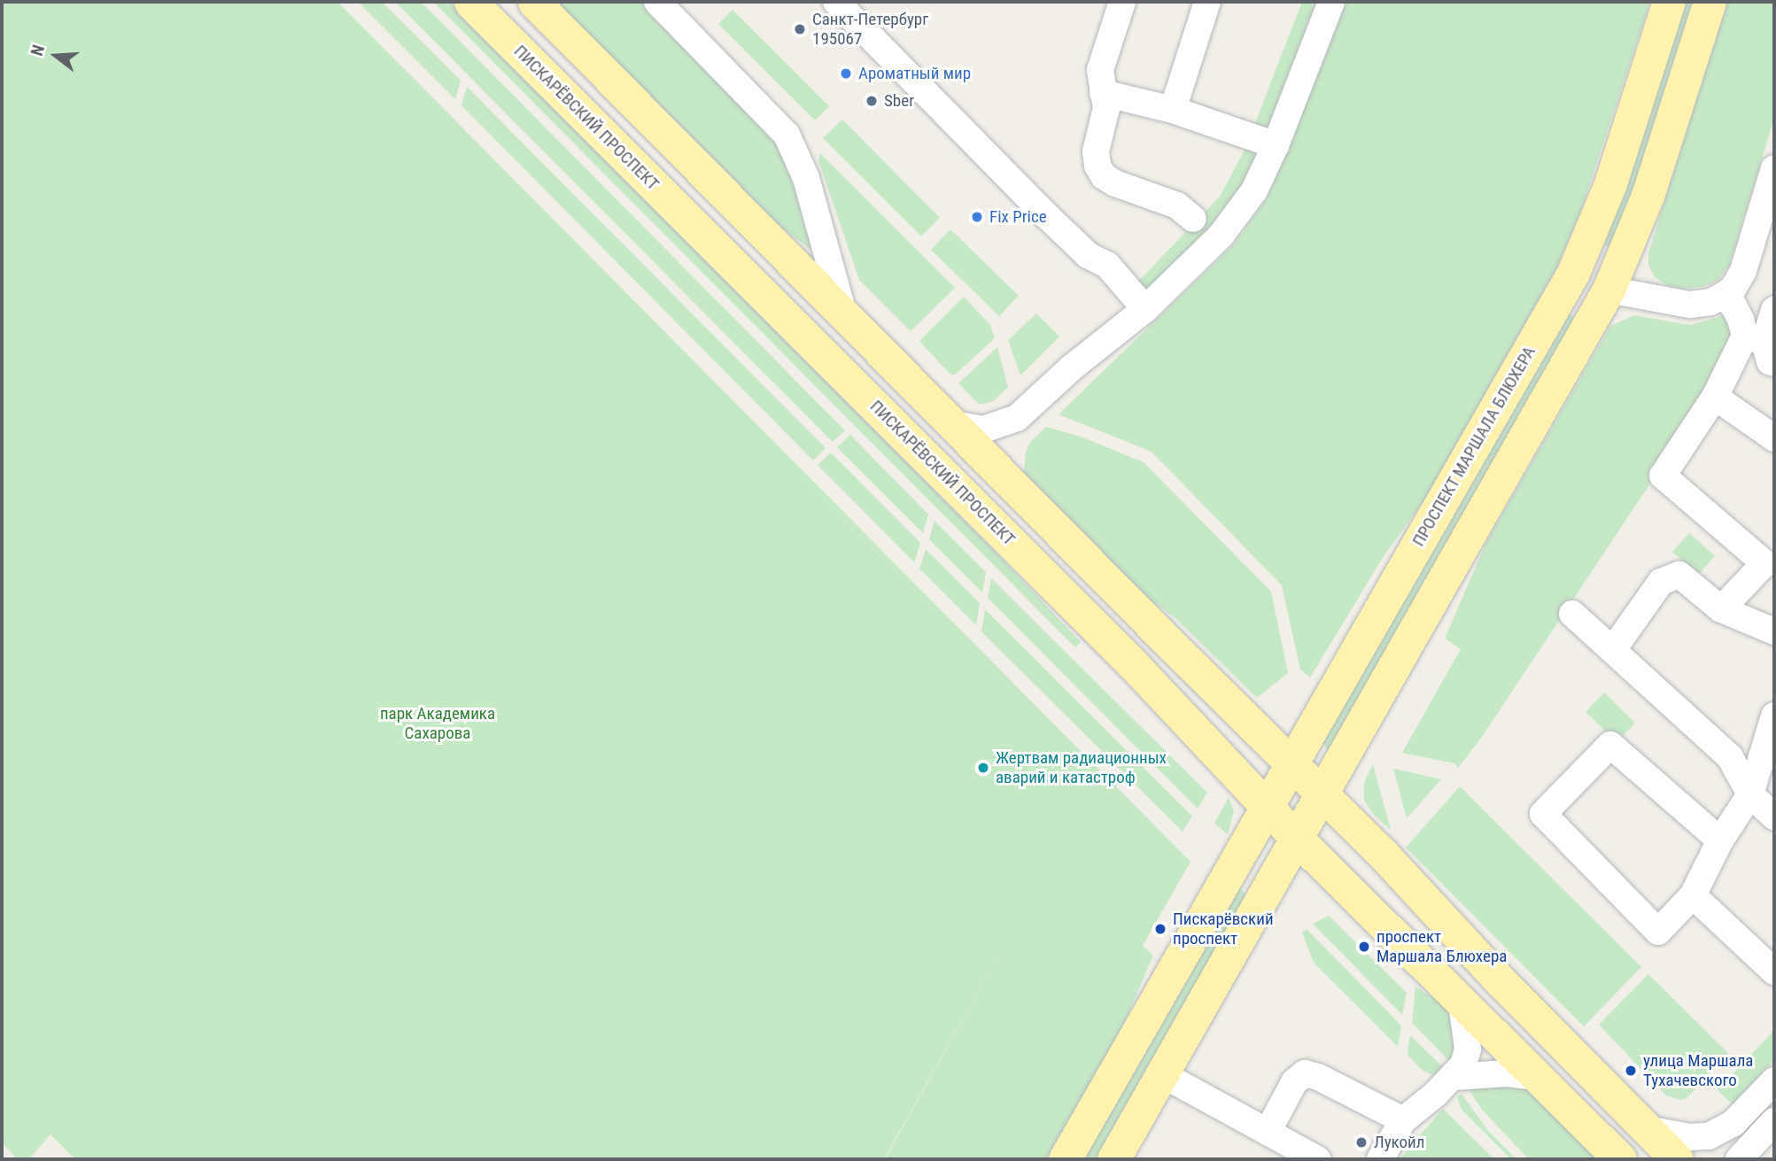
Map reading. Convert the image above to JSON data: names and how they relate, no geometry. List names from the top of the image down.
{
  "streets": {
    "main road": ["ПИСКАРЁВСКИЙ ПРОСПЕКТ", "ПРОСПЕКТ МАРШАЛА БЛЮХЕРА"]
  },
  "crossings": [
    ["ПИСКАРЁВСКИЙ ПРОСПЕКТ", "ПРОСПЕКТ МАРШАЛА БЛЮХЕРА"]
  ],
  "parks": ["парк Академика Сахарова"],
  "places": [
    "Санкт-Петербург 195067",
    "Ароматный мир",
    "Sber",
    "Fix Price",
    "Жертвам радиационных аварий и катастроф",
    "Пискарёвский проспект",
    "проспект Маршала Блюхера",
    "улица Маршала Тухачевского",
    "Лукойл"
  ],
  "north": "left"
}
